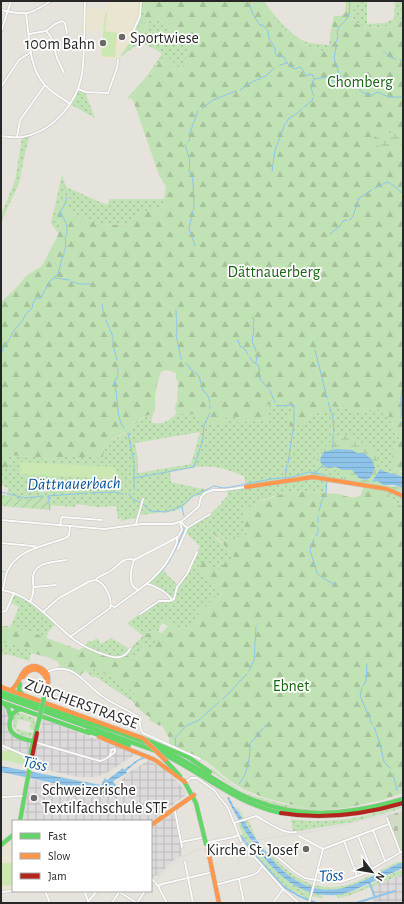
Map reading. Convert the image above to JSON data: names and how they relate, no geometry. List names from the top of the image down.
{
  "streets": {
    "main road": ["ZÜRCHERSTRASSE"]
  },
  "water": ["Dättnauerbach", "Töss"],
  "parks": ["Chomberg", "Dättnauerberg", "Ebnet"],
  "places": [
    "Sportwiese",
    "100m Bahn",
    "Schweizerische Textilfachschule STF",
    "Kirche St. Josef"
  ],
  "legend": ["Fast", "Slow", "Jam"],
  "north": "bottom right"
}
